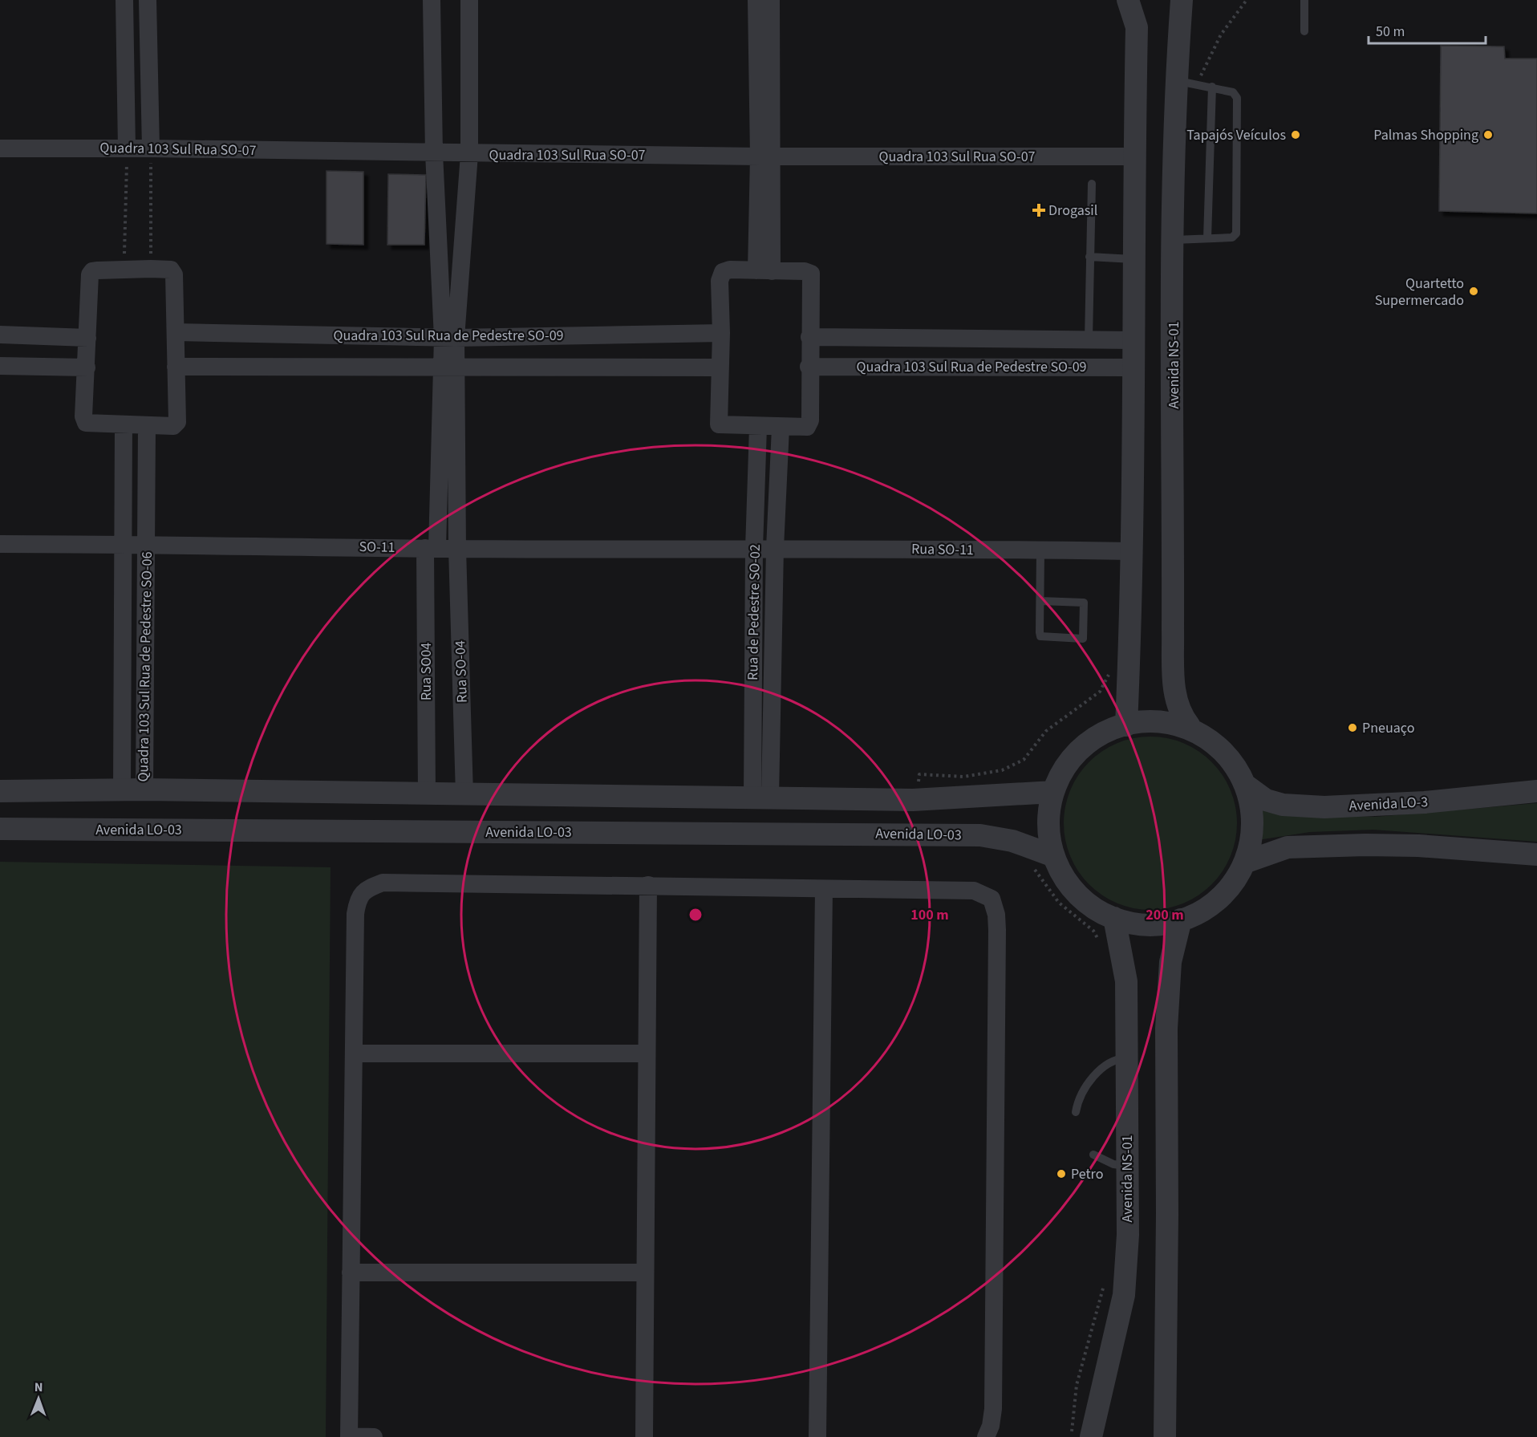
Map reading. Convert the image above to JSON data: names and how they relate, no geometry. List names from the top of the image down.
{
  "streets": {
    "street": [
      "Quadra 103 Sul Rua SO-07",
      "Quadra 103 Sul Rua de Pedestre SO-09",
      "Avenida NS-01",
      "SO-11",
      "Rua SO-11",
      "Rua de Pedestre SO-02",
      "Quadra 103 Sul Rua de Pedestre SO-06",
      "Rua SO04",
      "Rua SO-04",
      "Avenida LO-3",
      "Avenida LO-03"
    ]
  },
  "crossings": [
    ["Quadra 103 Sul Rua de Pedestre SO-09", "Rua SO04"],
    ["Quadra 103 Sul Rua de Pedestre SO-09", "Rua SO-04"],
    ["SO-11", "Rua SO-11"],
    ["SO-11", "Rua de Pedestre SO-02"],
    ["SO-11", "Quadra 103 Sul Rua de Pedestre SO-06"],
    ["SO-11", "Rua SO04"],
    ["SO-11", "Rua SO-04"],
    ["Rua SO-11", "Rua de Pedestre SO-02"],
    ["Rua SO04", "Rua SO-04"]
  ],
  "places": {
    "other": [
      "Tapajós Veículos",
      "Palmas Shopping",
      "Quartetto Supermercado",
      "Pneuaço",
      "Petro"
    ],
    "health": ["Drogasil"]
  },
  "scale_bar": "50 m",
  "north": "top",
  "rings": ["100 m", "200 m"]
}
